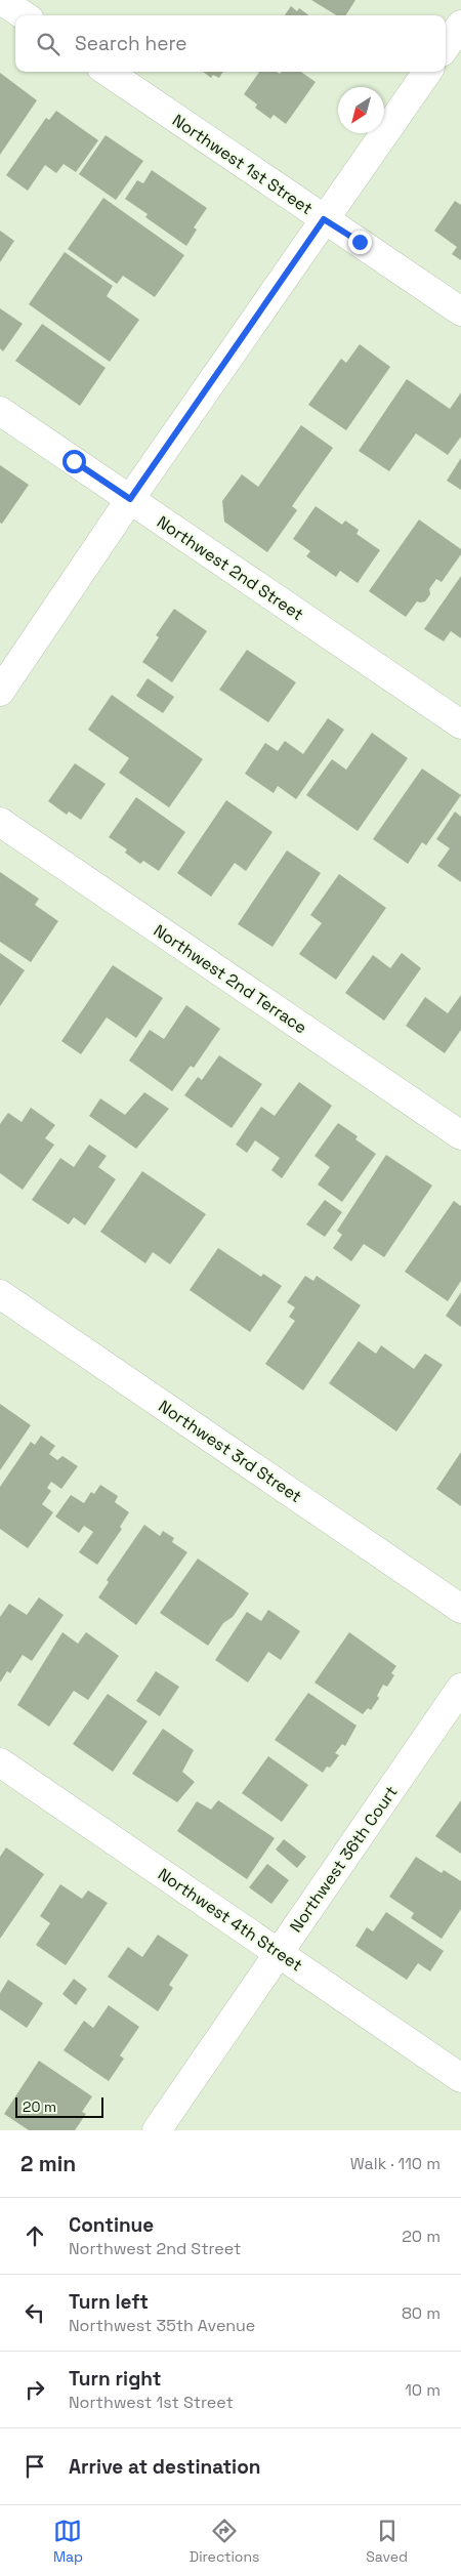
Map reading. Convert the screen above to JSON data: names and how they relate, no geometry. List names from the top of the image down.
{
  "streets": {
    "street": [
      "Northwest 1st Street",
      "Northwest 2nd Street",
      "Northwest 2nd Terrace",
      "Northwest 3rd Street",
      "Northwest 36th Court",
      "Northwest 4th Street"
    ]
  },
  "crossings": [
    ["Northwest 36th Court", "Northwest 4th Street"]
  ],
  "scale_bar": "20 m",
  "north": "bottom left",
  "page": {
    "search": "Search here",
    "scale": "20 m",
    "heading": ["2 min", "Walk · 110 m"],
    "list": [
      ["Continue", "Northwest 2nd Street", "20 m"],
      ["Turn left", "Northwest 35th Avenue", "80 m"],
      ["Turn right", "Northwest 1st Street", "10 m"],
      "Arrive at destination"
    ],
    "nav": ["Map", "Directions", "Saved"]
  }
}
